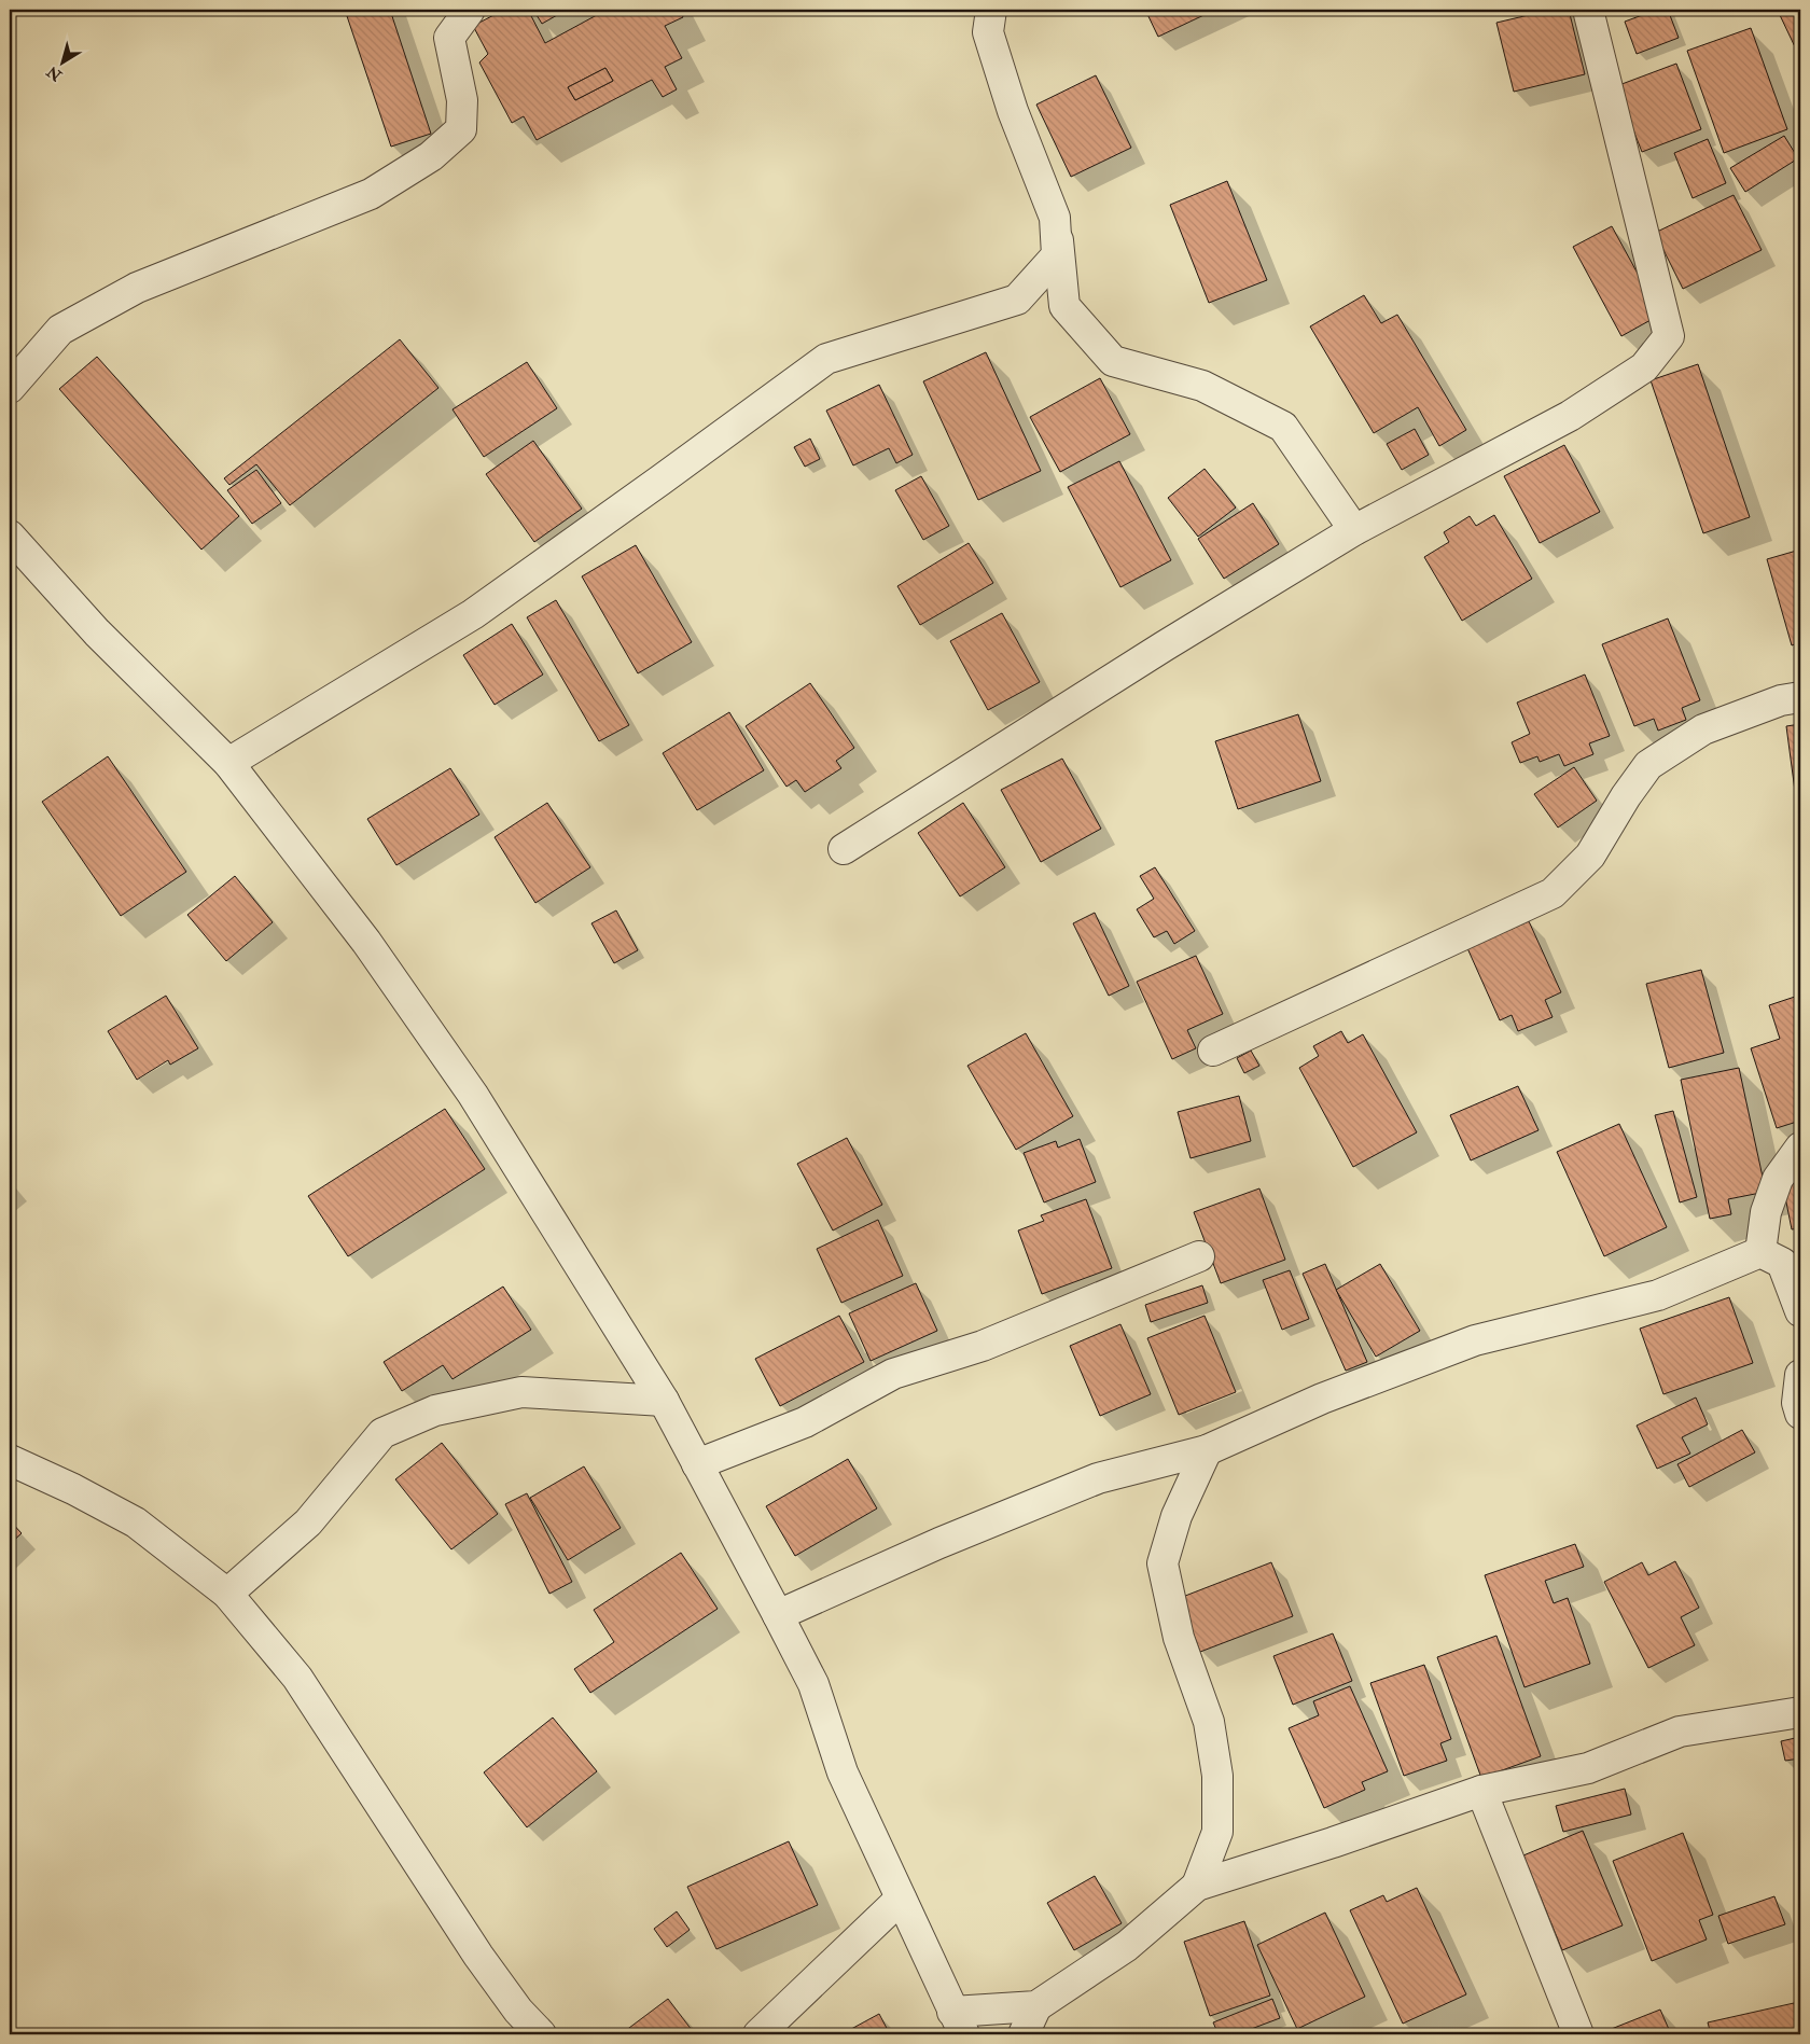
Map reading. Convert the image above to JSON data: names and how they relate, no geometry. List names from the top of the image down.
{
  "north": "bottom left"
}
